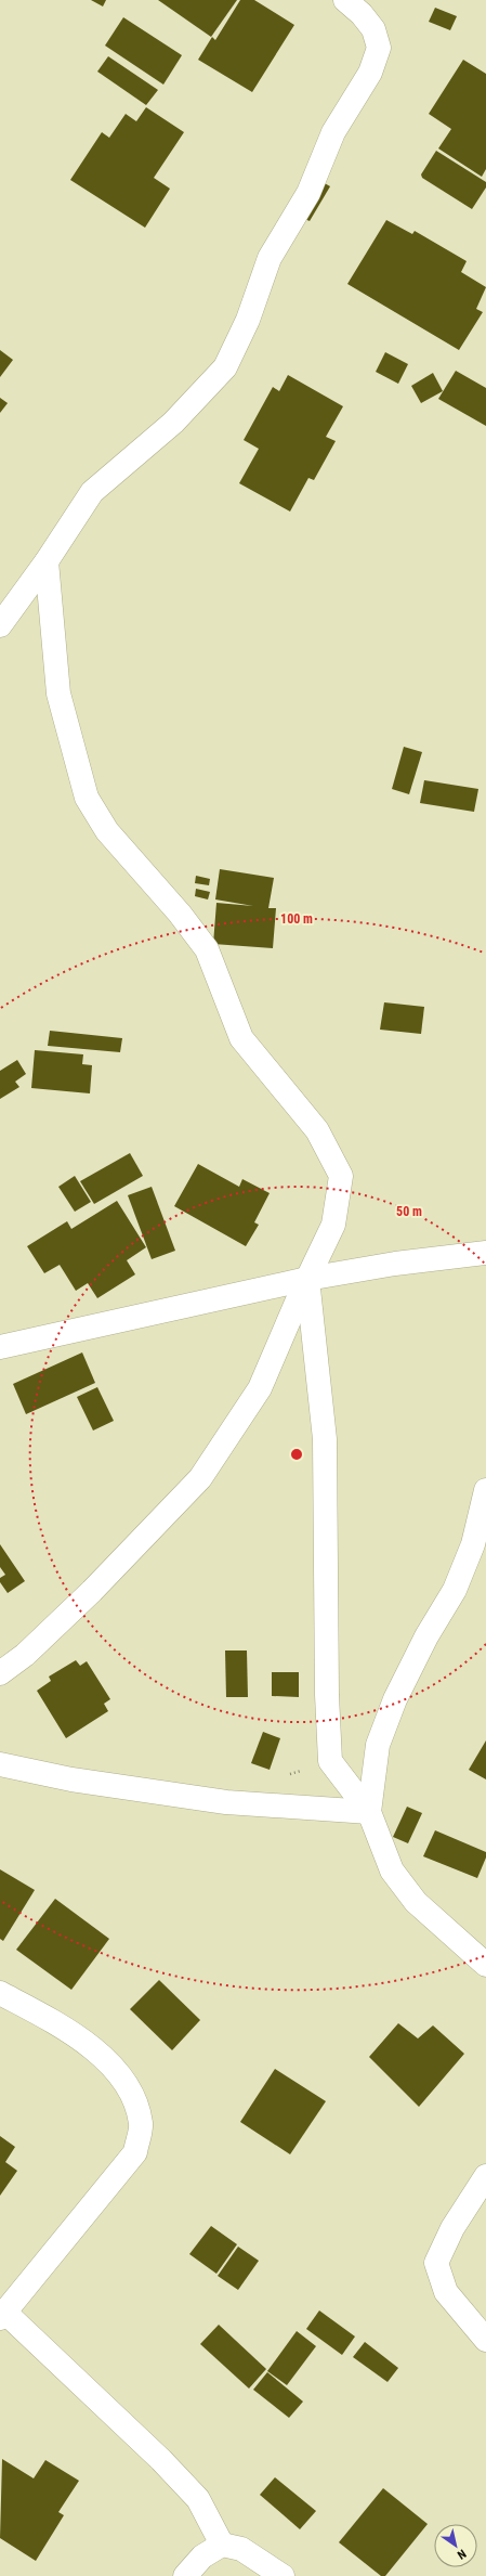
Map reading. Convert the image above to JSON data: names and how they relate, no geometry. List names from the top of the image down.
{
  "north": "bottom right",
  "rings": ["100 m", "50 m"]
}
